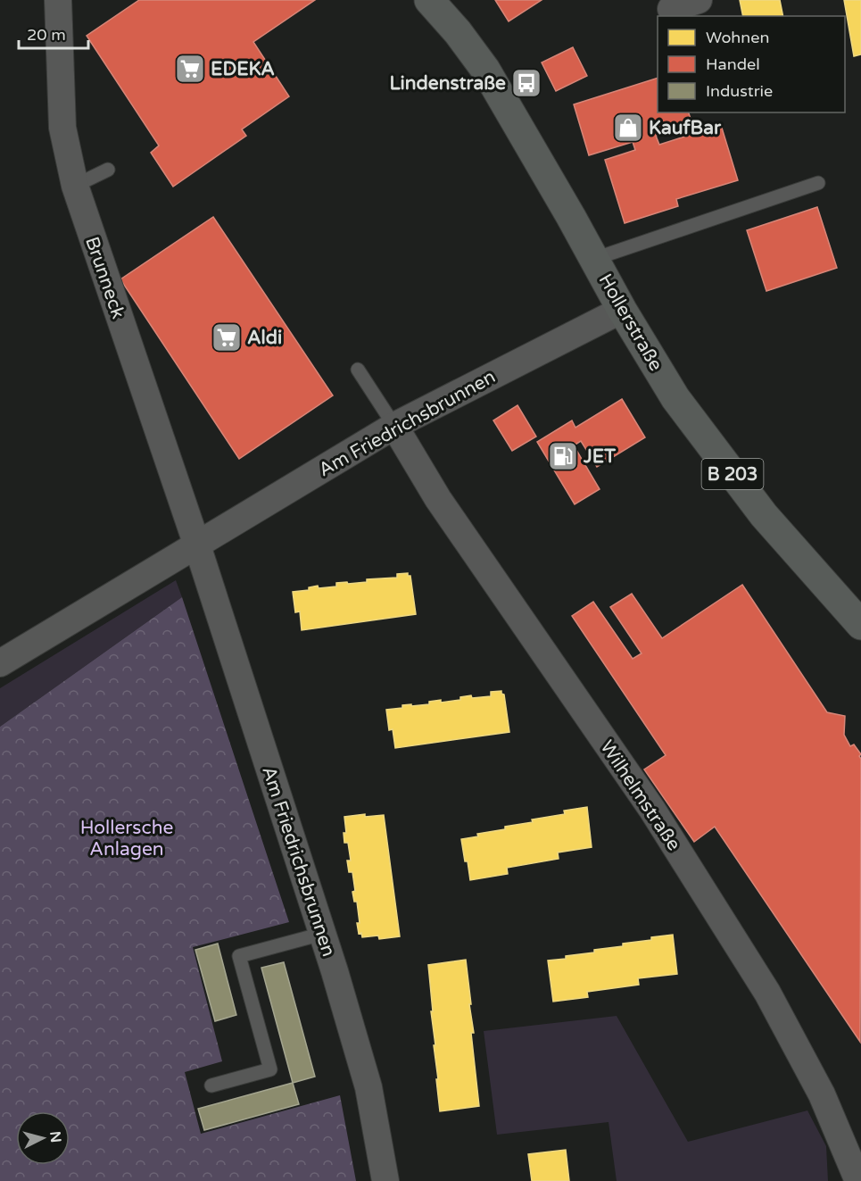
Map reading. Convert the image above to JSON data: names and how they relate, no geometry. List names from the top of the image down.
{
  "streets": {
    "main road": ["Hollerstraße", "B 203"],
    "street": ["Brunneck", "Am Friedrichsbrunnen", "Wilhelmstraße"]
  },
  "crossings": [
    ["Brunneck", "Am Friedrichsbrunnen"],
    ["Hollerstraße", "Am Friedrichsbrunnen"],
    ["Am Friedrichsbrunnen", "Wilhelmstraße"]
  ],
  "parks": ["Hollersche Anlagen"],
  "places": {
    "supermarket": ["EDEKA", "Aldi"],
    "bus stop": ["Lindenstraße"],
    "shop": ["KaufBar"],
    "fuel station": ["JET"]
  },
  "legend": ["Wohnen", "Handel", "Industrie"],
  "scale_bar": "20 m",
  "north": "right"
}
